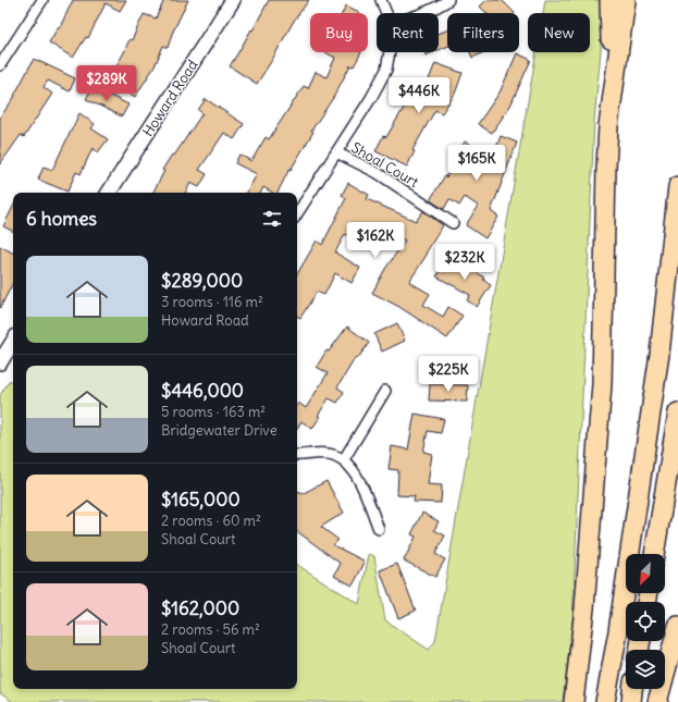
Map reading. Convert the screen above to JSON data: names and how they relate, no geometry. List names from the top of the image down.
{
  "streets": {
    "main road": ["Howard Road"],
    "street": ["Shoal Court"]
  },
  "north": "bottom left",
  "page": {
    "chip": [
      "Buy",
      "Rent",
      "Filters",
      "New"
    ],
    "price": [
      "$289K",
      "$446K",
      "$165K",
      "$162K",
      "$232K",
      "$225K"
    ],
    "heading": "6 homes",
    "list": [
      {
        "name": "$289,000",
        "note": "3 rooms · 116 m² · Howard Road"
      },
      {
        "name": "$446,000",
        "note": "5 rooms · 163 m² · Bridgewater Drive"
      },
      {
        "name": "$165,000",
        "note": "2 rooms · 60 m² · Shoal Court"
      },
      {
        "name": "$162,000",
        "note": "2 rooms · 56 m² · Shoal Court"
      }
    ]
  }
}
